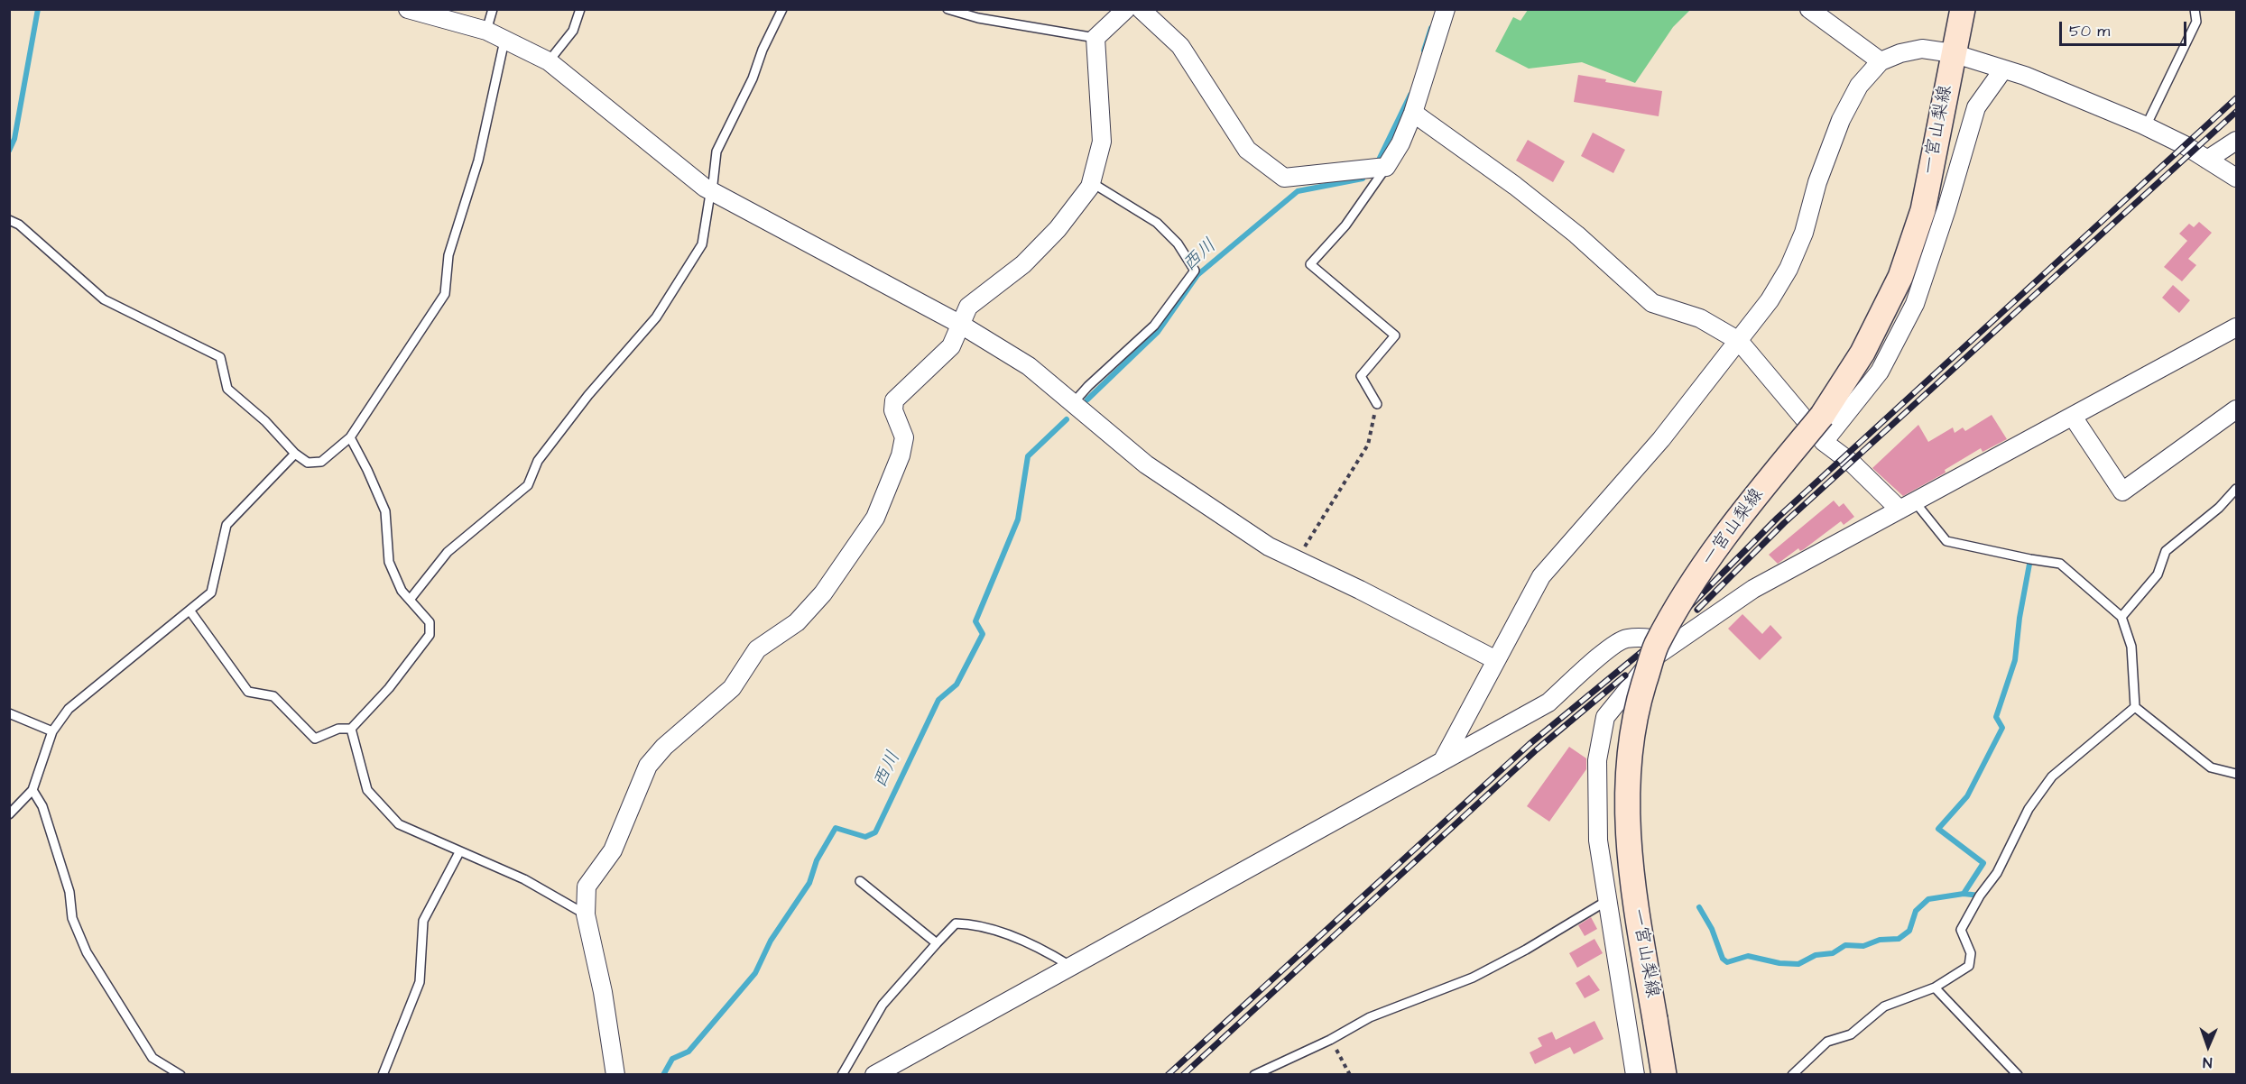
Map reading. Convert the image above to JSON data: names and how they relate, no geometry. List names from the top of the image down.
{
  "streets": {
    "main road": ["一宮山梨線"]
  },
  "water": ["西川"],
  "scale_bar": "50 m",
  "north": "bottom"
}
